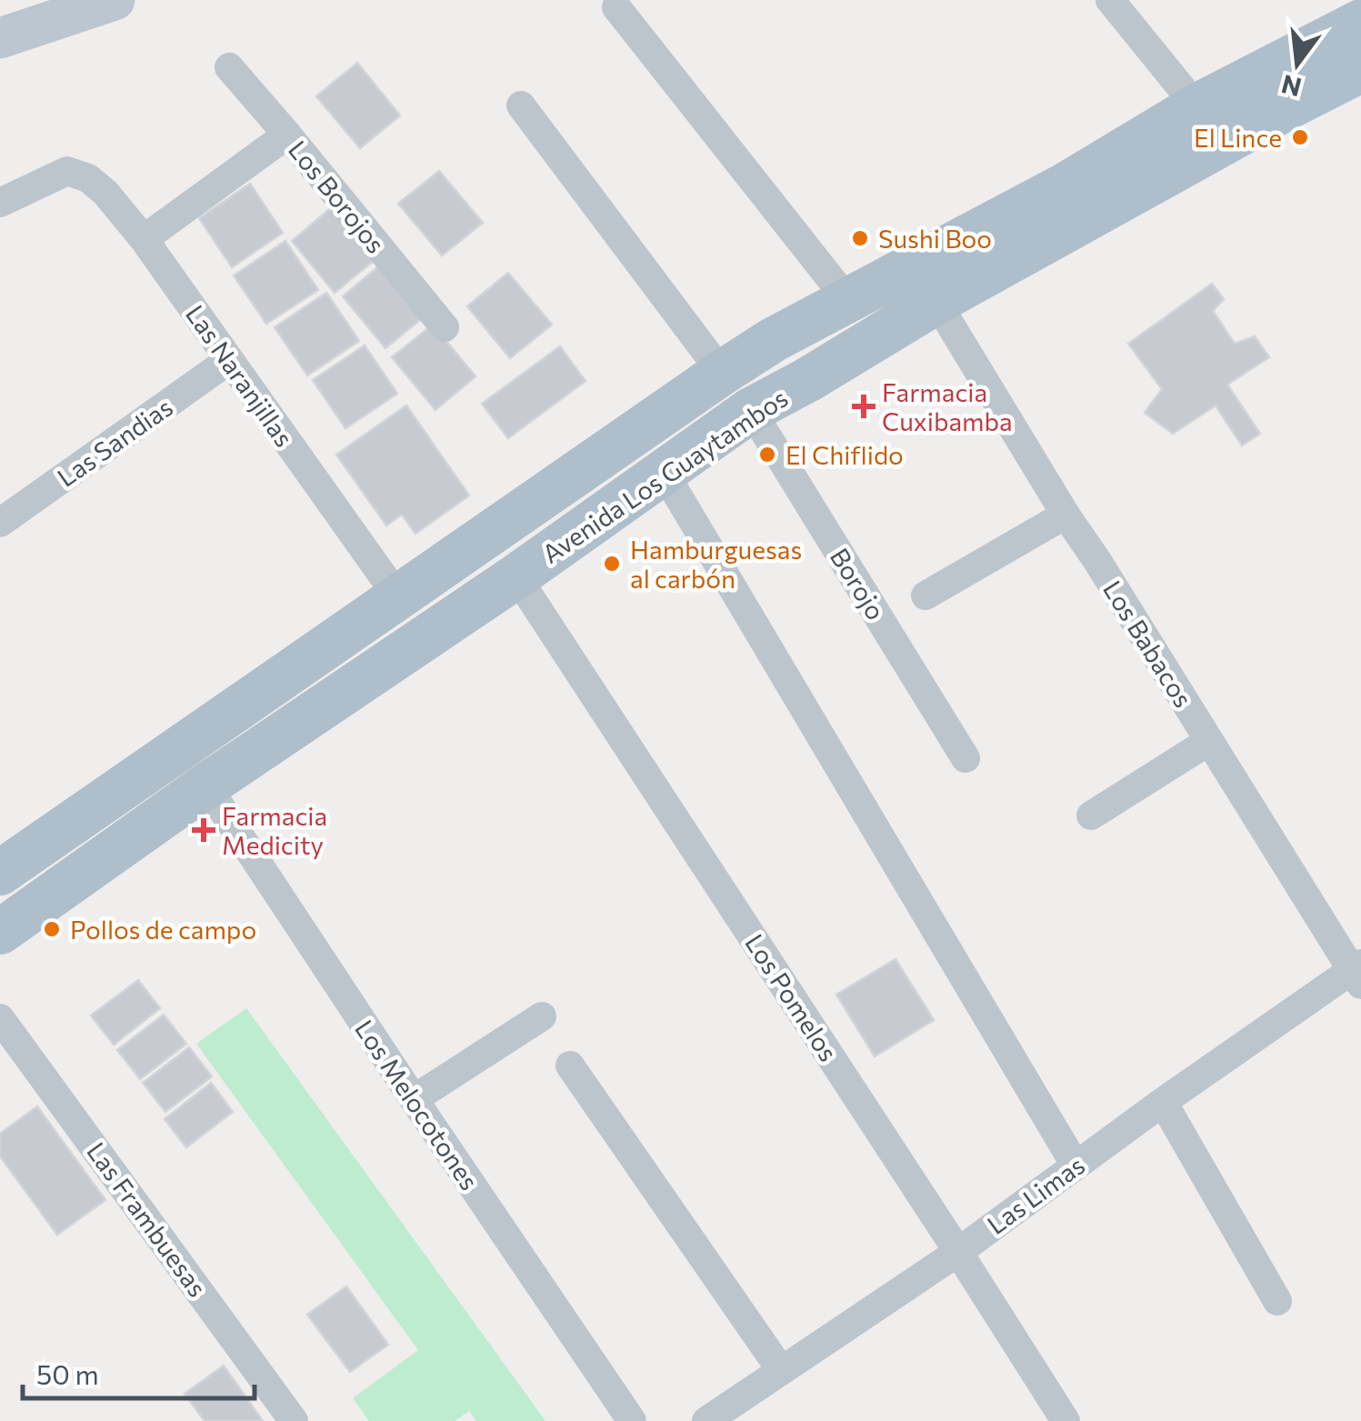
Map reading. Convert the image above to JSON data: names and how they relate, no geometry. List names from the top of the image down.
{
  "streets": {
    "main road": ["Avenida Los Guaytambos"],
    "street": [
      "Los Borojos",
      "Las Naranjillas",
      "Las Sandias",
      "Borojo",
      "Los Babacos",
      "Los Pomelos",
      "Los Melocotones",
      "Las Limas",
      "Las Frambuesas"
    ]
  },
  "crossings": [
    ["Las Naranjillas", "Las Sandias"],
    ["Las Naranjillas", "Avenida Los Guaytambos"],
    ["Avenida Los Guaytambos", "Borojo"],
    ["Avenida Los Guaytambos", "Los Babacos"],
    ["Avenida Los Guaytambos", "Los Pomelos"],
    ["Avenida Los Guaytambos", "Los Melocotones"],
    ["Los Babacos", "Las Limas"],
    ["Los Pomelos", "Las Limas"]
  ],
  "places": {
    "other": [
      "El Lince",
      "Sushi Boo",
      "El Chiflido",
      "Hamburguesas al carbón",
      "Pollos de campo"
    ],
    "health": ["Farmacia Cuxibamba", "Farmacia Medicity"]
  },
  "scale_bar": "50 m",
  "north": "bottom"
}
